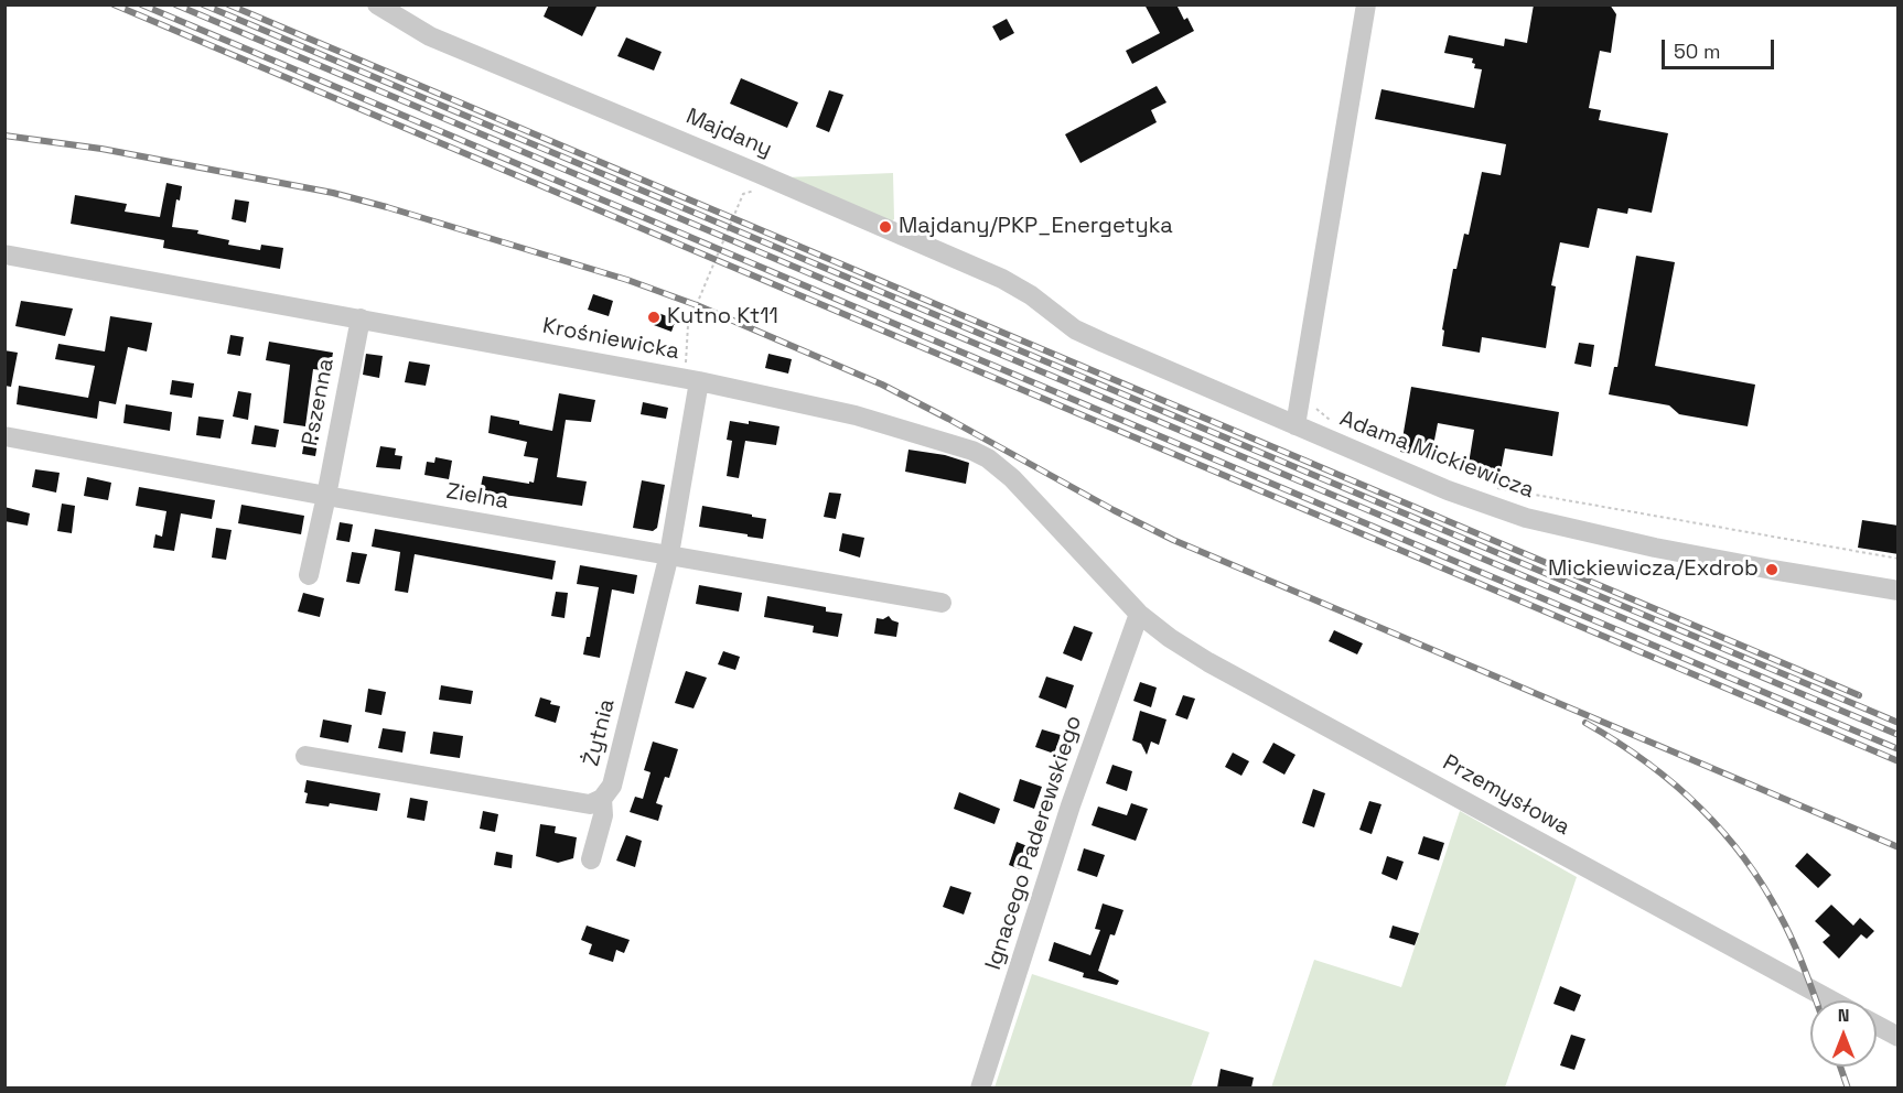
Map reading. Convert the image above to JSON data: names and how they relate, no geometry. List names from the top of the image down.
{
  "streets": {
    "street": [
      "Majdany",
      "Krośniewicka",
      "Pszenna",
      "Adama Mickiewicza",
      "Zielna",
      "Żytnia",
      "Przemysłowa",
      "Ignacego Paderewskiego"
    ]
  },
  "crossings": [
    ["Majdany", "Adama Mickiewicza"],
    ["Krośniewicka", "Pszenna"],
    ["Krośniewicka", "Żytnia"],
    ["Krośniewicka", "Przemysłowa"],
    ["Krośniewicka", "Ignacego Paderewskiego"],
    ["Pszenna", "Zielna"],
    ["Zielna", "Żytnia"],
    ["Przemysłowa", "Ignacego Paderewskiego"]
  ],
  "places": ["Majdany/PKP_Energetyka", "Kutno Kt11", "Mickiewicza/Exdrob"],
  "scale_bar": "50 m",
  "north": "top"
}
